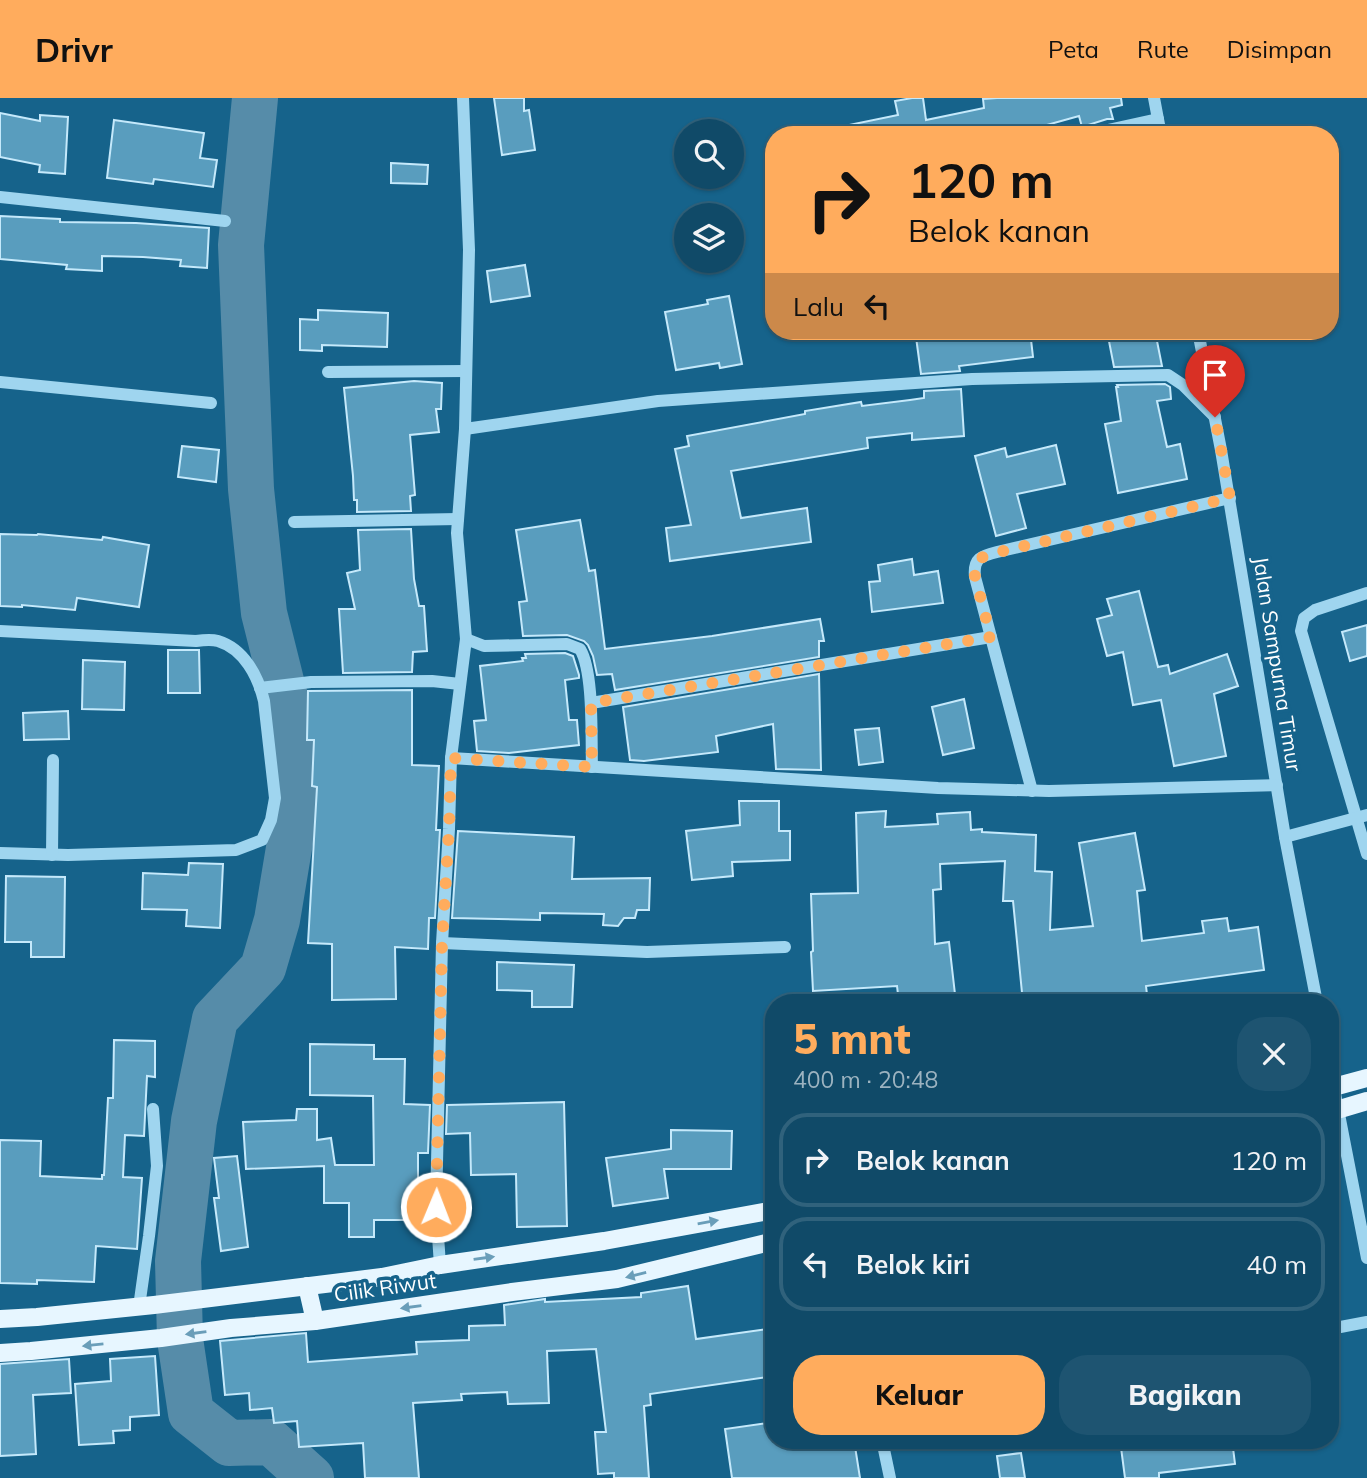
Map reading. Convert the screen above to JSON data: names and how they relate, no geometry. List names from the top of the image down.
{
  "streets": {
    "main road": ["Cilik Riwut"],
    "street": ["Jalan Sampurna Timur"]
  },
  "page": {
    "header": "Drivr",
    "nav": ["Peta", "Rute", "Disimpan"],
    "turn": ["120 m", "Belok kanan"],
    "then": "Lalu",
    "heading": ["5 mnt", "400 m · 20:48"],
    "list": [
      {
        "name": "Belok kanan",
        "value": "120 m"
      },
      {
        "name": "Belok kiri",
        "value": "40 m"
      }
    ],
    "buttons": ["Keluar", "Bagikan"]
  }
}
